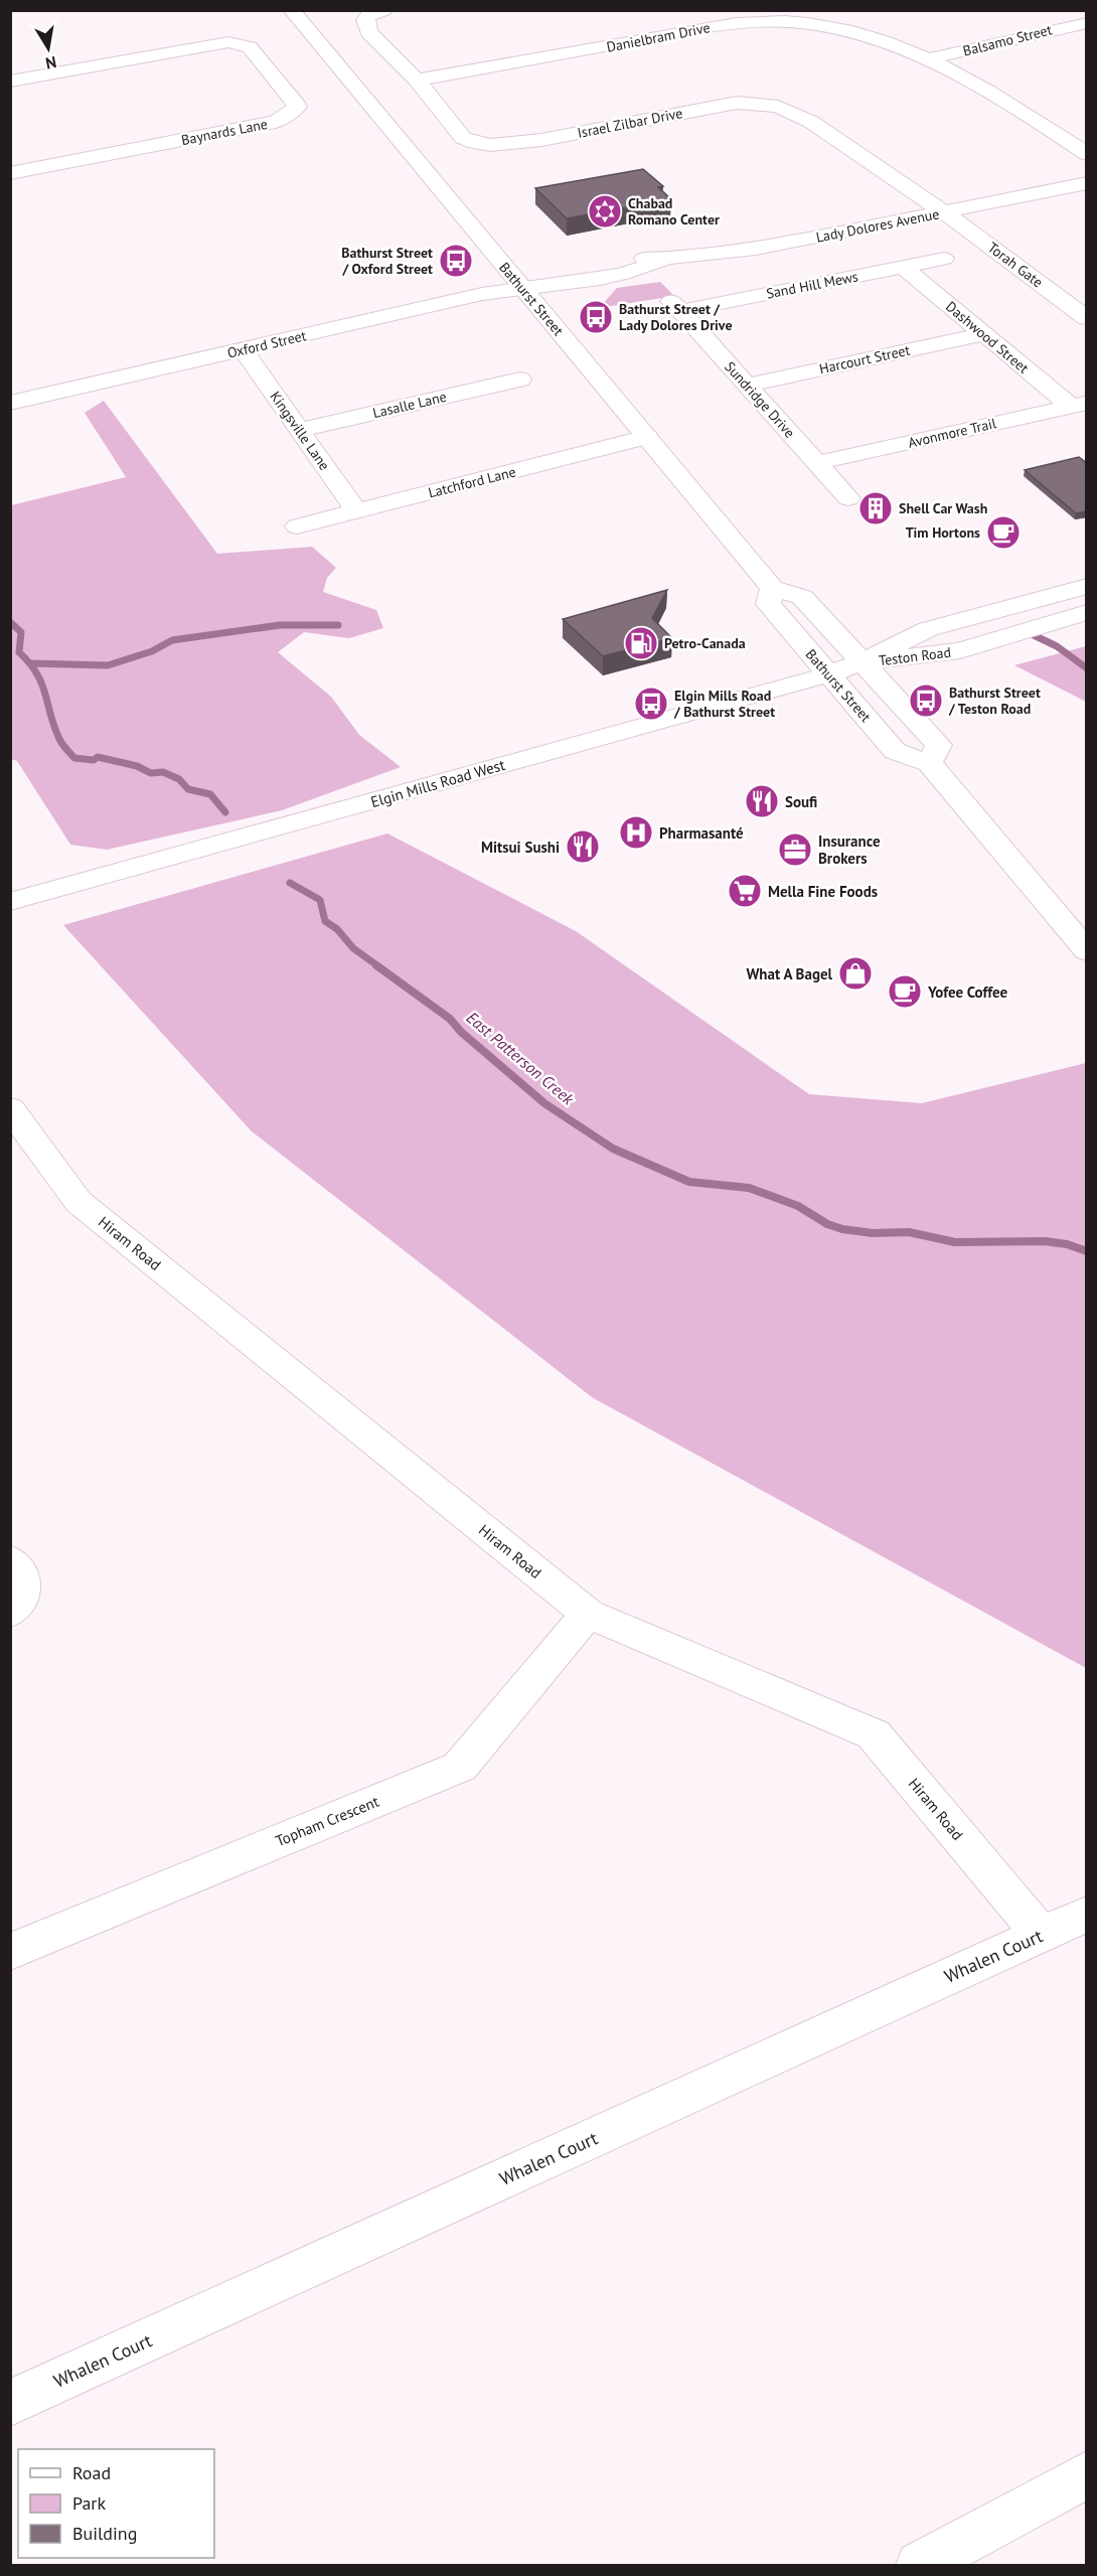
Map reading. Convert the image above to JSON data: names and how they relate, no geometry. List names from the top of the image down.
{
  "streets": {
    "street": [
      "Danielbram Drive",
      "Balsamo Street",
      "Israel Zilbar Drive",
      "Baynards Lane",
      "Lady Dolores Avenue",
      "Torah Gate",
      "Sand Hill Mews",
      "Bathurst Street",
      "Dashwood Street",
      "Oxford Street",
      "Harcourt Street",
      "Sundridge Drive",
      "Lasalle Lane",
      "Kingsville Lane",
      "Avonmore Trail",
      "Latchford Lane",
      "Teston Road",
      "Elgin Mills Road West",
      "Hiram Road",
      "Topham Crescent",
      "Whalen Court"
    ]
  },
  "crossings": [
    ["Danielbram Drive", "Balsamo Street"],
    ["Danielbram Drive", "Israel Zilbar Drive"],
    ["Israel Zilbar Drive", "Lady Dolores Avenue"],
    ["Israel Zilbar Drive", "Torah Gate"],
    ["Lady Dolores Avenue", "Torah Gate"],
    ["Lady Dolores Avenue", "Bathurst Street"],
    ["Lady Dolores Avenue", "Oxford Street"],
    ["Sand Hill Mews", "Dashwood Street"],
    ["Sand Hill Mews", "Sundridge Drive"],
    ["Bathurst Street", "Oxford Street"],
    ["Bathurst Street", "Latchford Lane"],
    ["Bathurst Street", "Elgin Mills Road West"],
    ["Dashwood Street", "Harcourt Street"],
    ["Dashwood Street", "Avonmore Trail"],
    ["Oxford Street", "Kingsville Lane"],
    ["Harcourt Street", "Sundridge Drive"],
    ["Sundridge Drive", "Avonmore Trail"],
    ["Lasalle Lane", "Kingsville Lane"],
    ["Kingsville Lane", "Latchford Lane"],
    ["Teston Road", "Elgin Mills Road West"],
    ["Hiram Road", "Topham Crescent"],
    ["Hiram Road", "Whalen Court"]
  ],
  "water": ["East Patterson Creek"],
  "places": {
    "synagogue": ["Chabad Romano Center"],
    "bus stop": [
      "Bathurst Street / Oxford Street",
      "Bathurst Street / Lady Dolores Drive",
      "Bathurst Street / Teston Road",
      "Elgin Mills Road / Bathurst Street"
    ],
    "building": ["Shell Car Wash"],
    "cafe": ["Tim Hortons", "Yofee Coffee"],
    "fuel station": ["Petro-Canada"],
    "restaurant": ["Soufi", "Mitsui Sushi"],
    "hospital": ["Pharmasanté"],
    "office": ["Insurance Brokers"],
    "supermarket": ["Mella Fine Foods"],
    "shop": ["What A Bagel"]
  },
  "legend": ["Road", "Park", "Building"],
  "north": "bottom"
}
